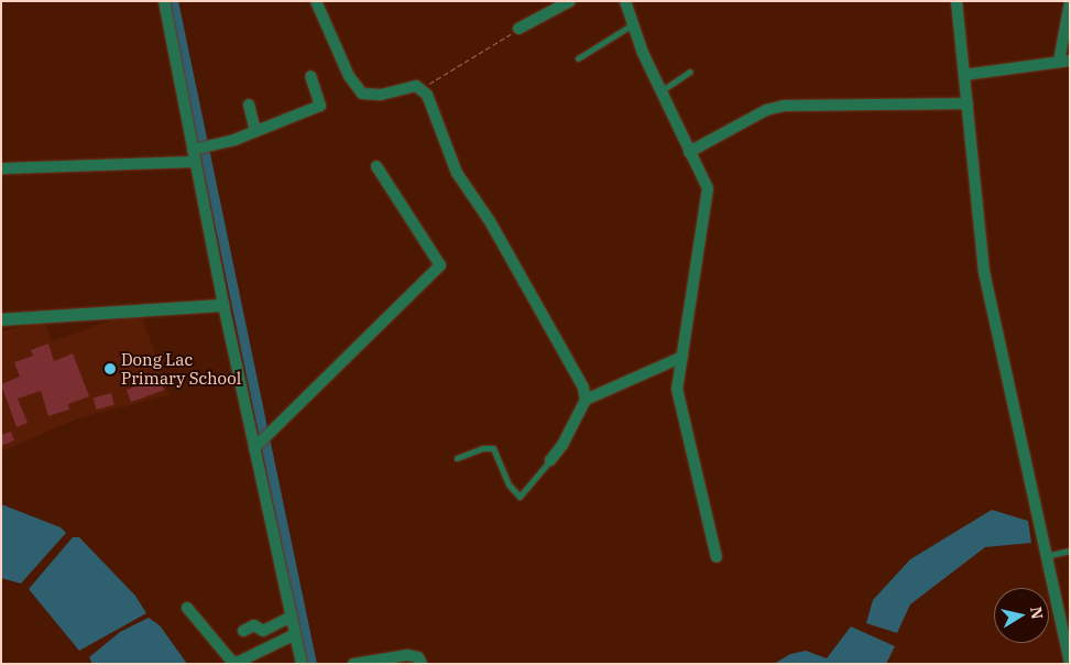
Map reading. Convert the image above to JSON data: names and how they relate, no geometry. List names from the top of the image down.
{
  "places": ["Dong Lac Primary School"],
  "north": "right"
}
